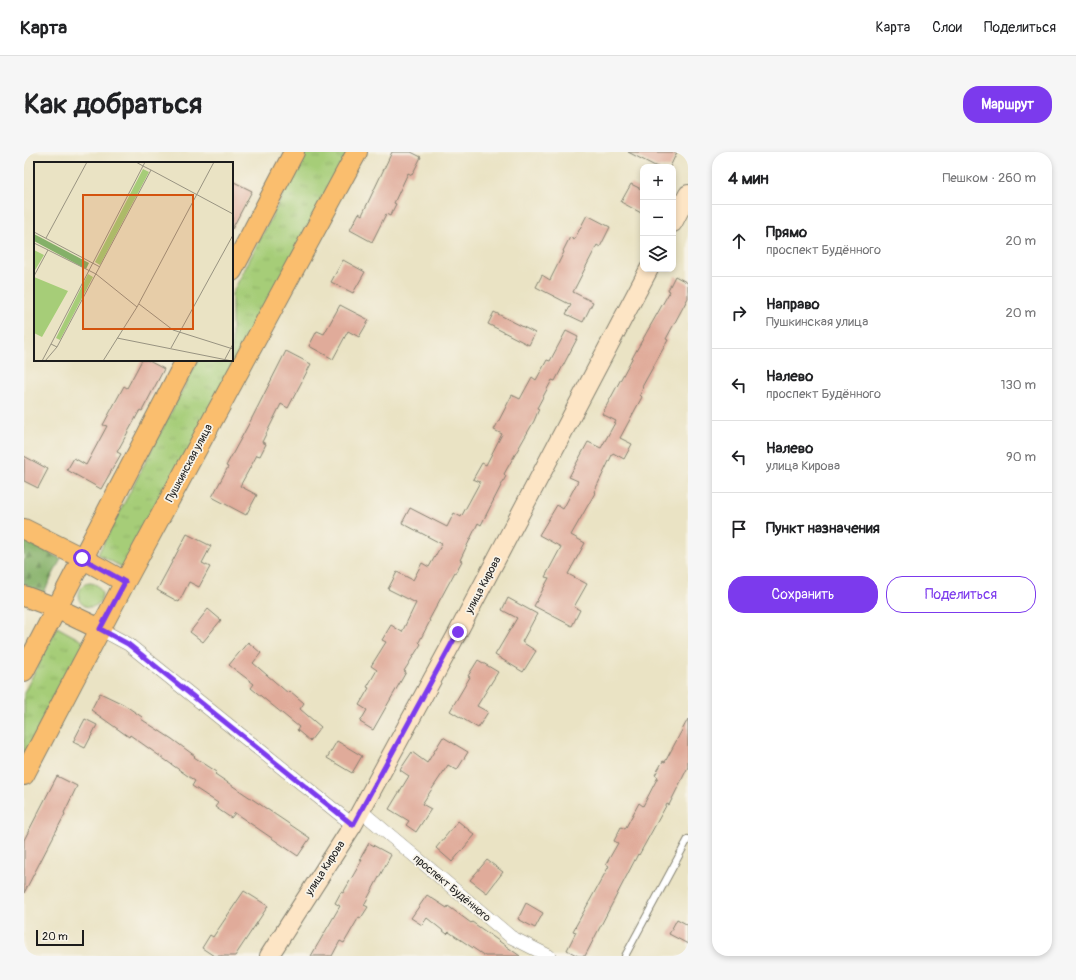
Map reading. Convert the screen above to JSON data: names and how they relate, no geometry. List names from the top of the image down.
{
  "streets": {
    "main road": ["Пушкинская улица", "проспект Будённого"],
    "street": ["улица Кирова"]
  },
  "crossings": [
    ["Пушкинская улица", "проспект Будённого"],
    ["улица Кирова", "проспект Будённого"]
  ],
  "scale_bar": "20 m",
  "page": {
    "header": "Карта",
    "nav": ["Карта", "Слои", "Поделиться"],
    "buttons": [
      "Маршрут",
      ["Сохранить", "Поделиться"]
    ],
    "title": "Как добраться",
    "heading": ["4 мин", "Пешком · 260 m"],
    "map_buttons": ["+", "−"],
    "list": [
      ["Прямо", "проспект Будённого", "20 m"],
      ["Направо", "Пушкинская улица", "20 m"],
      ["Налево", "проспект Будённого", "130 m"],
      ["Налево", "улица Кирова", "90 m"],
      "Пункт назначения"
    ],
    "scale": "20 m"
  }
}
